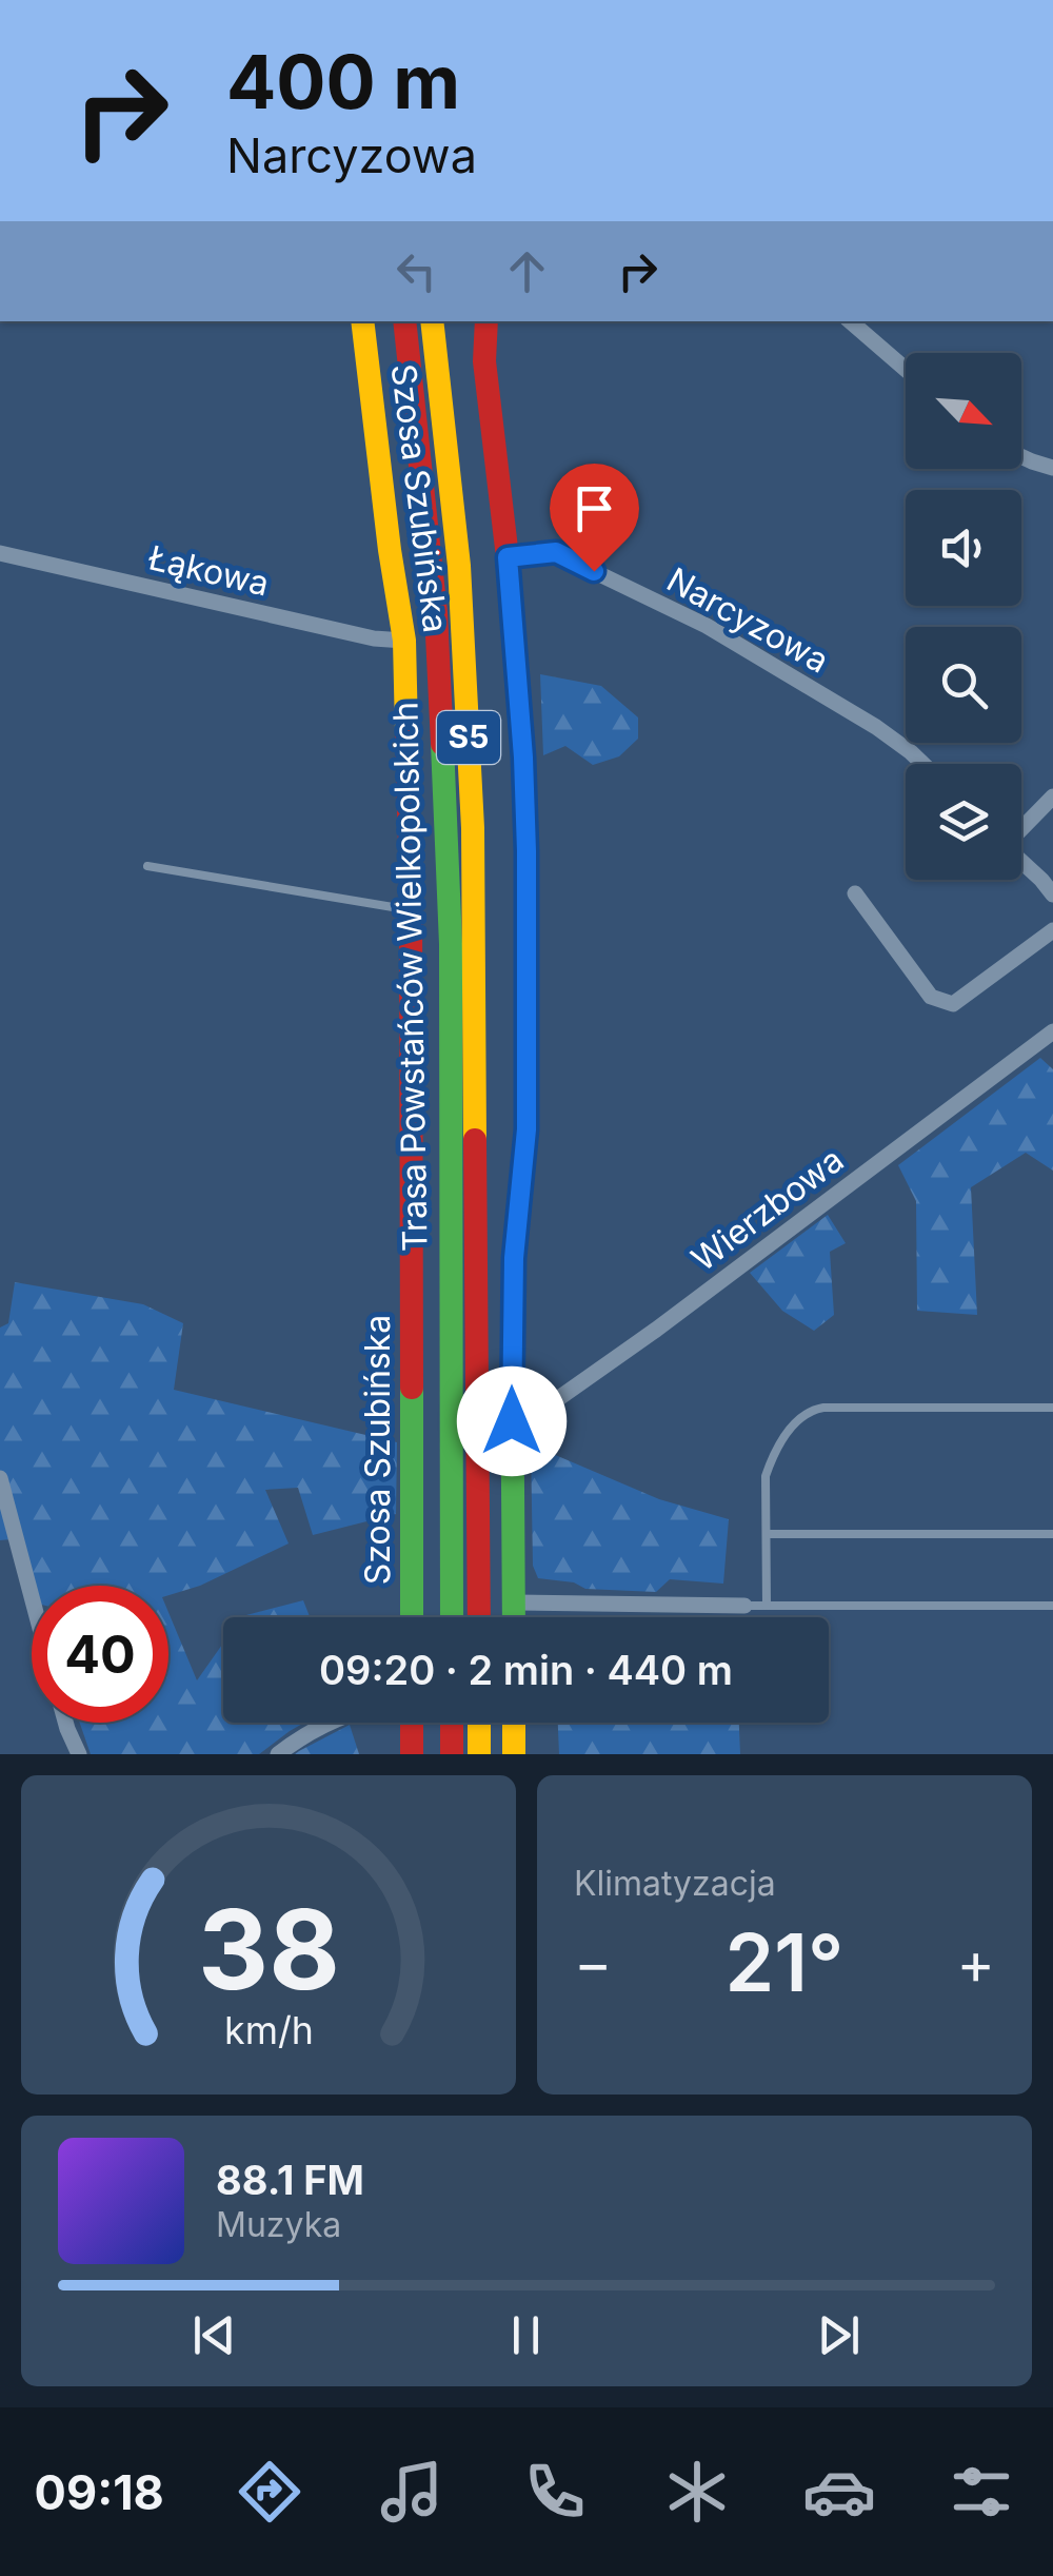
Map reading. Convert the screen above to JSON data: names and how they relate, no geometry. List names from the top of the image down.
{
  "streets": {
    "main road": ["Szosa Szubińska", "S5", "Trasa Powstańców Wielkopolskich"],
    "street": ["Łąkowa", "Narcyzowa", "Wierzbowa"]
  },
  "crossings": [
    ["Szosa Szubińska", "Łąkowa"]
  ],
  "north": "bottom right",
  "page": {
    "turn": ["400 m", "Narcyzowa"],
    "limit": "40",
    "trip": "09:20 · 2 min · 440 m",
    "tile": "Klimatyzacja",
    "heat": ["−", "21°", "+"],
    "song": ["88.1 FM", "Muzyka"],
    "tabs": "09:18",
    "gauge": ["38", "km/h"]
  }
}
